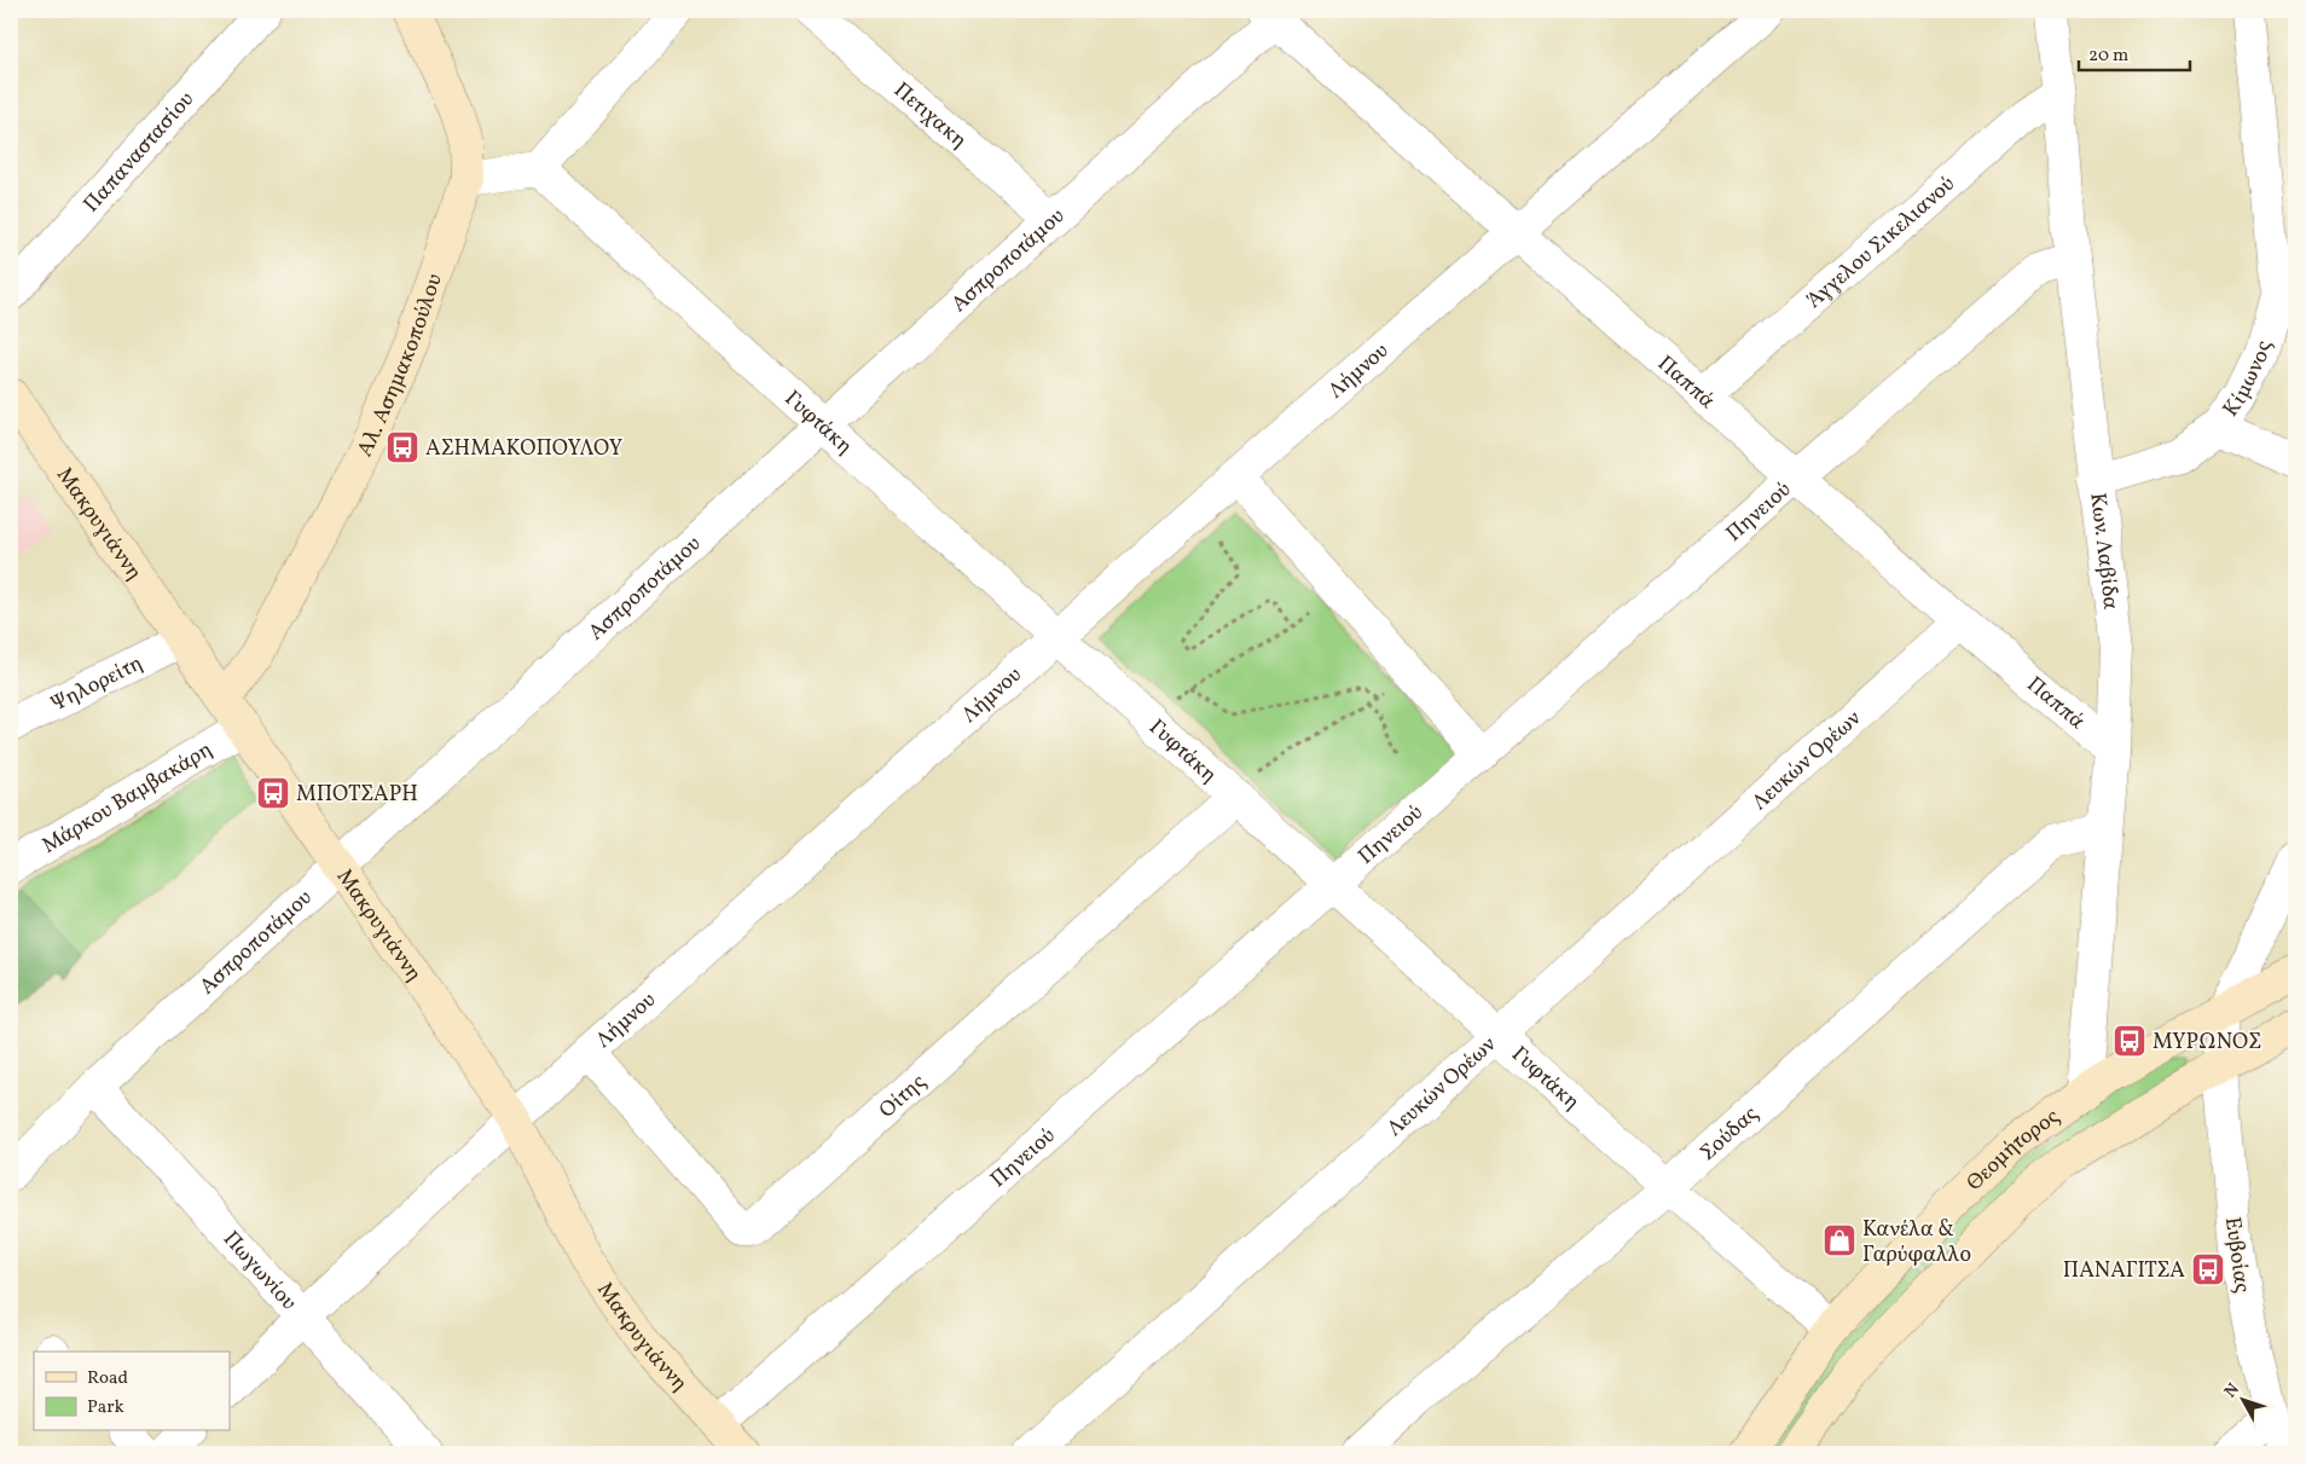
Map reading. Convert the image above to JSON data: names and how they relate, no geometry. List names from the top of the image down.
{
  "streets": {
    "street": [
      "Πετιχακη",
      "Παπαναστασίου",
      "Άγγελου Σικελιανού",
      "Ασπροποτάμου",
      "Αλ. Ασημακοπούλου",
      "Λήμνου",
      "Κίμωνος",
      "Παππά",
      "Γυφτάκη",
      "Πηνειού",
      "Μακρυγιάννη",
      "Κων. Λαβίδα",
      "Ψηλορείτη",
      "Λευκών Ορέων",
      "Μάρκου Βαμβακάρη",
      "Οίτης",
      "Σούδας",
      "Θεομήτορος",
      "Ευβοίας",
      "Πωγωνίου"
    ]
  },
  "crossings": [
    ["Πετιχακη", "Ασπροποτάμου"],
    ["Άγγελου Σικελιανού", "Παππά"],
    ["Άγγελου Σικελιανού", "Κων. Λαβίδα"],
    ["Ασπροποτάμου", "Παππά"],
    ["Ασπροποτάμου", "Γυφτάκη"],
    ["Ασπροποτάμου", "Μακρυγιάννη"],
    ["Ασπροποτάμου", "Πωγωνίου"],
    ["Αλ. Ασημακοπούλου", "Μακρυγιάννη"],
    ["Λήμνου", "Παππά"],
    ["Λήμνου", "Γυφτάκη"],
    ["Λήμνου", "Μακρυγιάννη"],
    ["Λήμνου", "Οίτης"],
    ["Λήμνου", "Πωγωνίου"],
    ["Κίμωνος", "Κων. Λαβίδα"],
    ["Παππά", "Πηνειού"],
    ["Παππά", "Κων. Λαβίδα"],
    ["Παππά", "Λευκών Ορέων"],
    ["Γυφτάκη", "Πηνειού"],
    ["Γυφτάκη", "Λευκών Ορέων"],
    ["Γυφτάκη", "Οίτης"],
    ["Γυφτάκη", "Σούδας"],
    ["Γυφτάκη", "Θεομήτορος"],
    ["Πηνειού", "Μακρυγιάννη"],
    ["Πηνειού", "Κων. Λαβίδα"],
    ["Μακρυγιάννη", "Ψηλορείτη"],
    ["Μακρυγιάννη", "Μάρκου Βαμβακάρη"],
    ["Κων. Λαβίδα", "Σούδας"],
    ["Κων. Λαβίδα", "Θεομήτορος"],
    ["Θεομήτορος", "Ευβοίας"]
  ],
  "places": {
    "bus stop": [
      "ΑΣΗΜΑΚΟΠΟΥΛΟΥ",
      "ΜΠΟΤΣΑΡΗ",
      "ΜΥΡΩΝΟΣ",
      "ΠΑΝΑΓΙΤΣΑ"
    ],
    "shop": ["Κανέλα & Γαρύφαλλο"]
  },
  "legend": ["Road", "Park"],
  "scale_bar": "20 m",
  "north": "top left"
}
